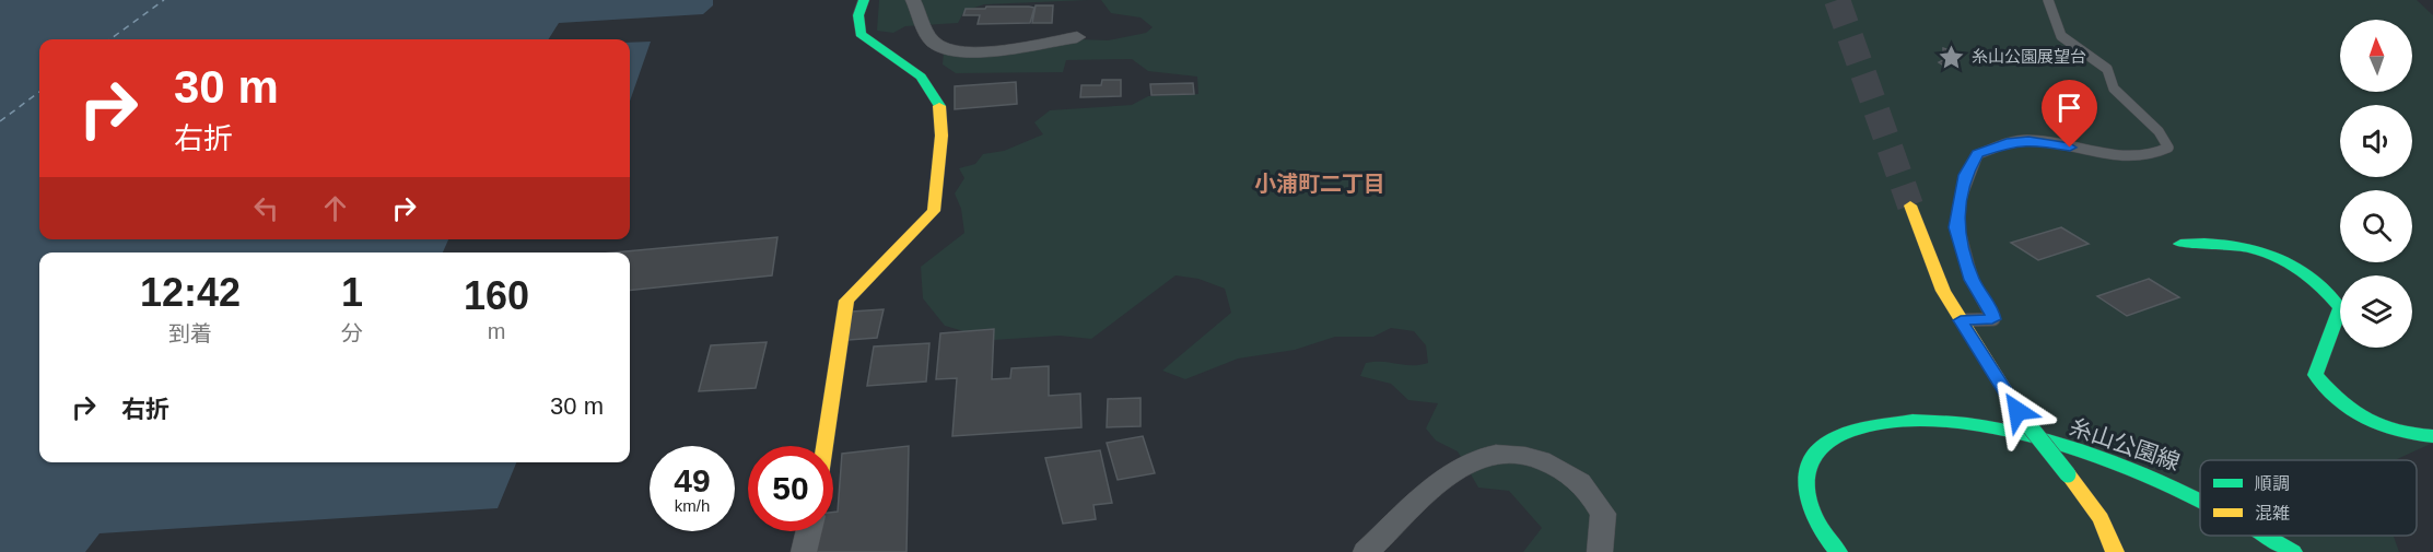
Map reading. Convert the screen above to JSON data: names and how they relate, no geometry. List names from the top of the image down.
{
  "streets": {
    "street": ["糸山公園線"]
  },
  "districts": ["小浦町二丁目"],
  "places": {
    "place": ["糸山公園展望台"]
  },
  "legend": ["順調", "混雑"],
  "north": "top",
  "page": {
    "turn": ["30 m", "右折"],
    "eta": [
      "12:42",
      "到着",
      "1",
      "分",
      "160",
      "m"
    ],
    "list": [
      {
        "name": "右折",
        "value": "30 m"
      }
    ],
    "speed": "49 km/h",
    "limit": "50"
  }
}
